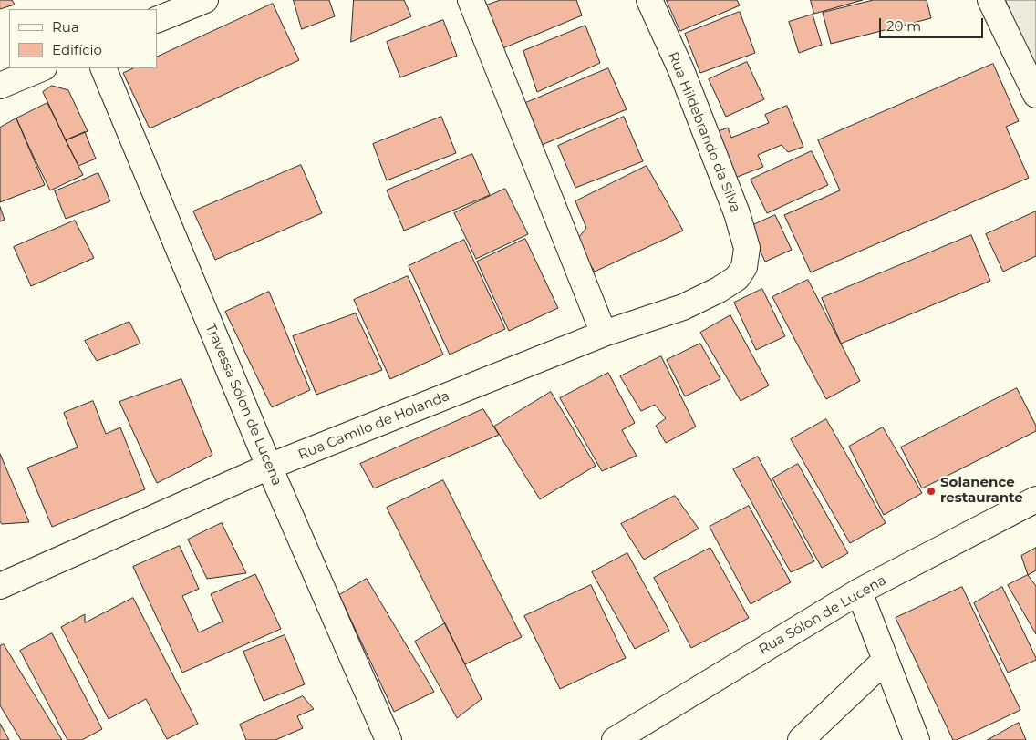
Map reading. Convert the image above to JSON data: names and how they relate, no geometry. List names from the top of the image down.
{
  "streets": {
    "street": [
      "Rua Hildebrando da Silva",
      "Travessa Sólon de Lucena",
      "Rua Camilo de Holanda",
      "Rua Sólon de Lucena"
    ]
  },
  "crossings": [
    ["Rua Hildebrando da Silva", "Rua Camilo de Holanda"],
    ["Travessa Sólon de Lucena", "Rua Camilo de Holanda"]
  ],
  "places": ["Solanence restaurante"],
  "legend": ["Rua", "Edifício"],
  "scale_bar": "20 m"
}
